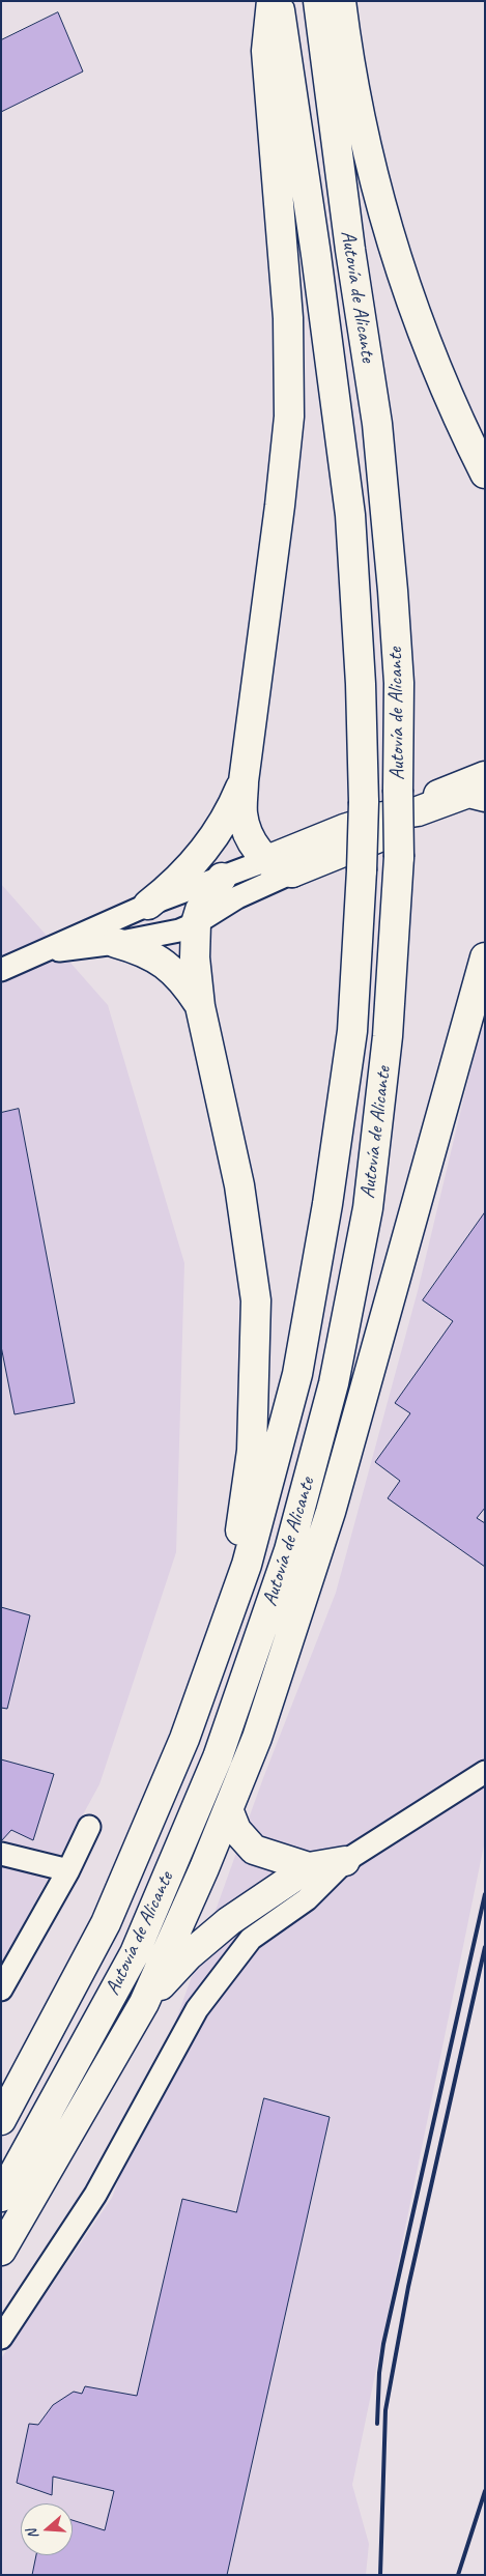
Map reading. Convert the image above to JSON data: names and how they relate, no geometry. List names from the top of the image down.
{
  "streets": {
    "main road": ["Autovía de Alicante"]
  },
  "north": "left"
}
